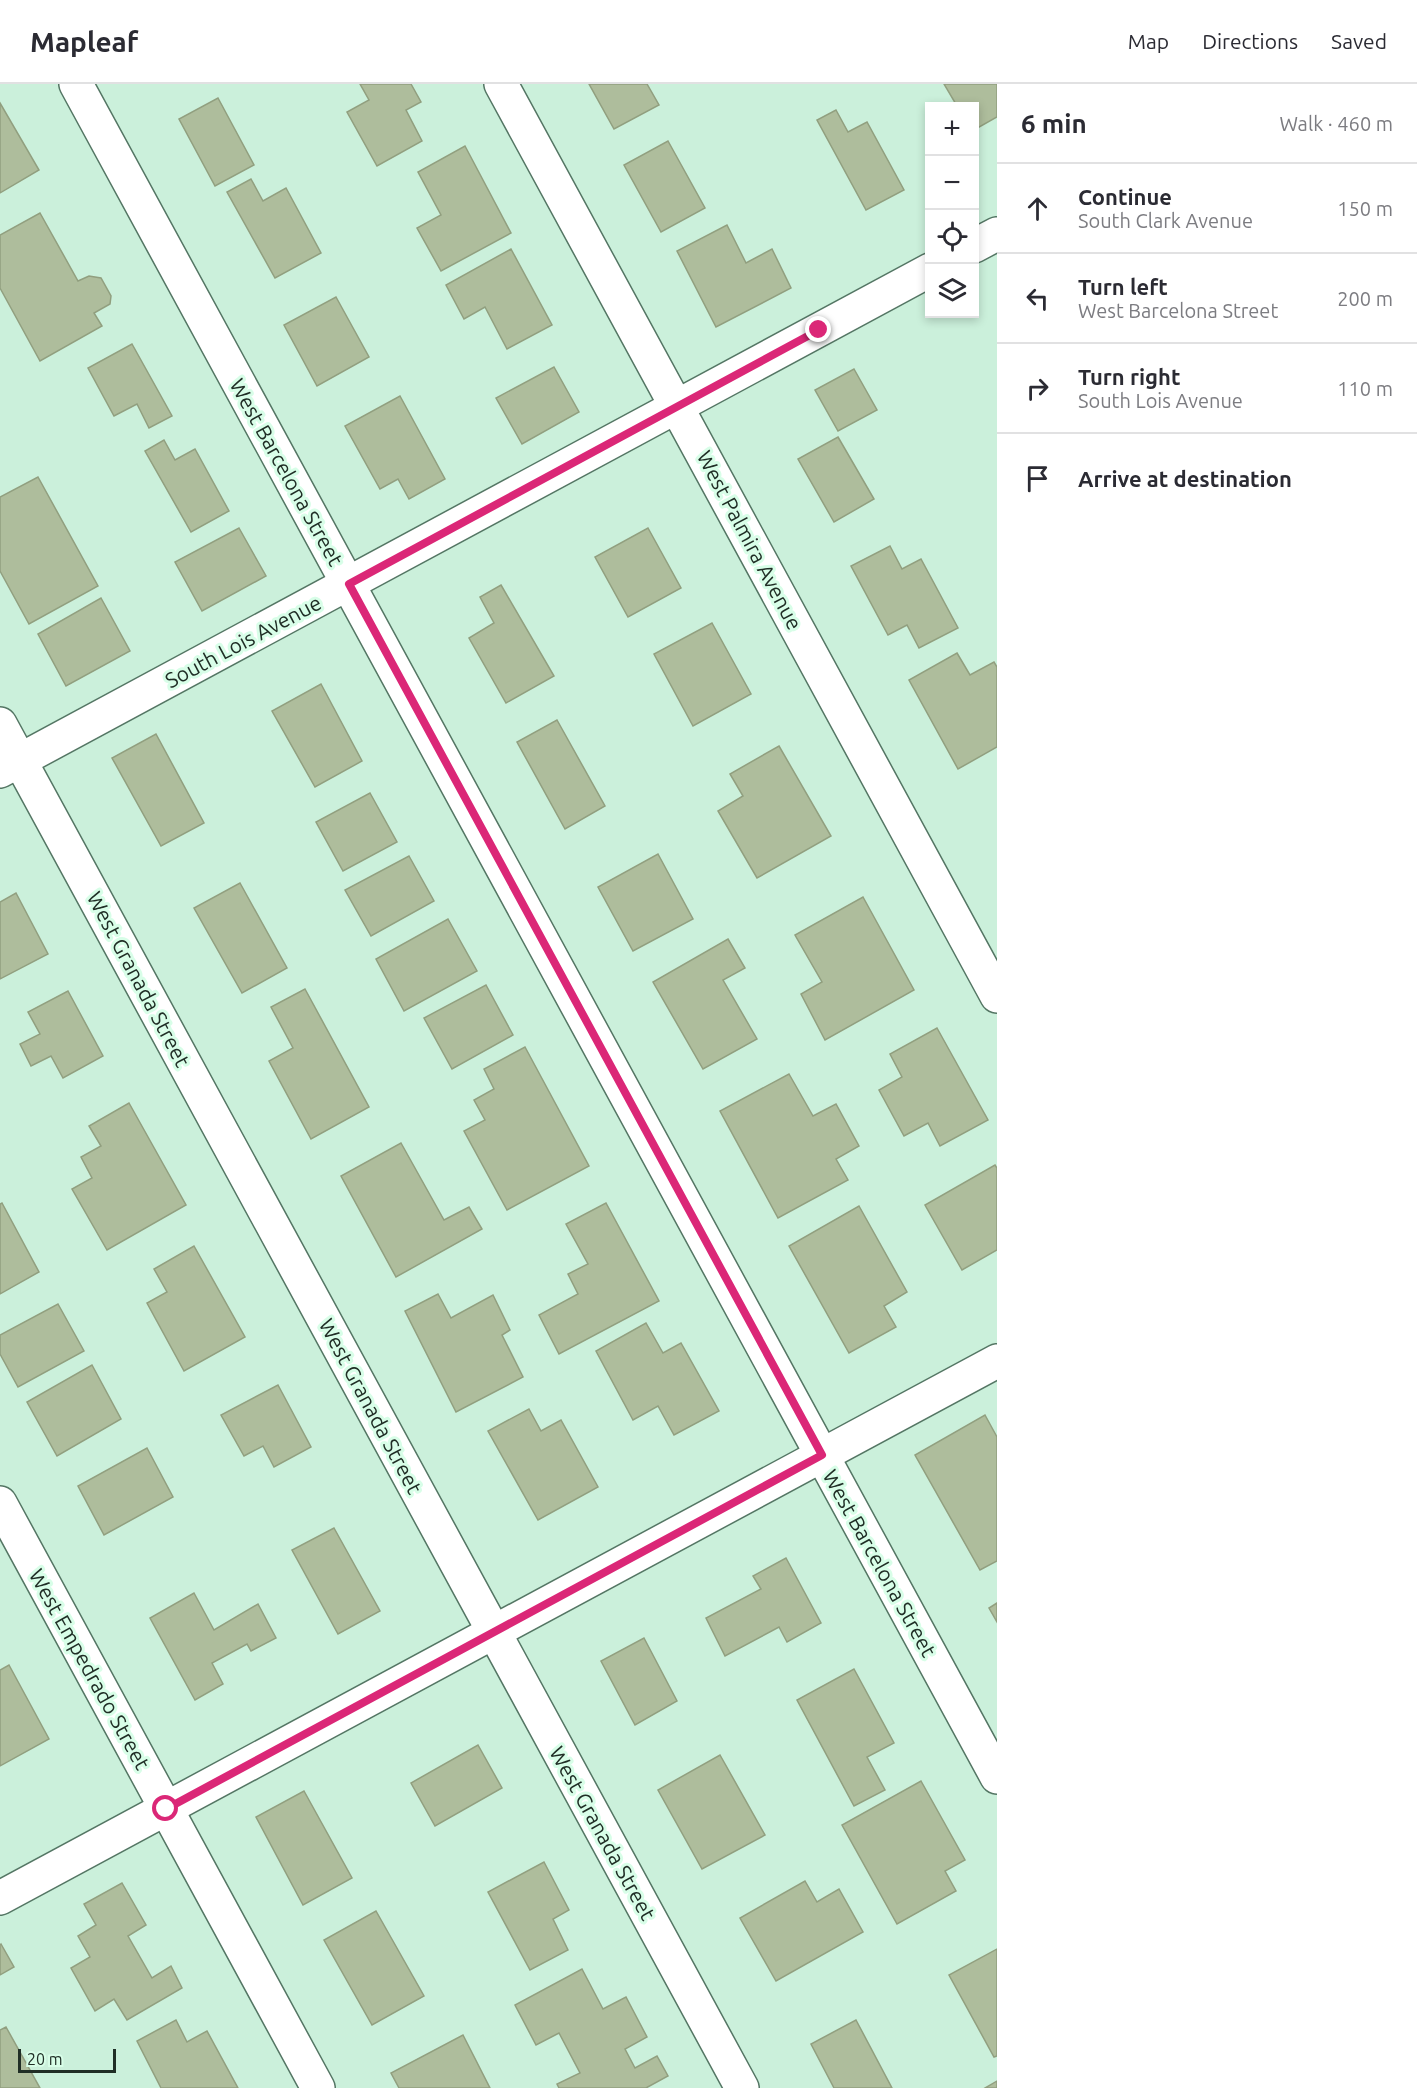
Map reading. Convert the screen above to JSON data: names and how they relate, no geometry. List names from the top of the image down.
{
  "streets": {
    "street": [
      "West Barcelona Street",
      "West Palmira Avenue",
      "South Lois Avenue",
      "West Granada Street",
      "West Empedrado Street"
    ]
  },
  "crossings": [
    ["West Barcelona Street", "South Lois Avenue"],
    ["West Palmira Avenue", "South Lois Avenue"],
    ["South Lois Avenue", "West Granada Street"]
  ],
  "scale_bar": "20 m",
  "page": {
    "header": "Mapleaf",
    "nav": ["Map", "Directions", "Saved"],
    "heading": ["6 min", "Walk · 460 m"],
    "map_buttons": ["+", "−"],
    "list": [
      ["Continue", "South Clark Avenue", "150 m"],
      ["Turn left", "West Barcelona Street", "200 m"],
      ["Turn right", "South Lois Avenue", "110 m"],
      "Arrive at destination"
    ],
    "scale": "20 m"
  }
}
